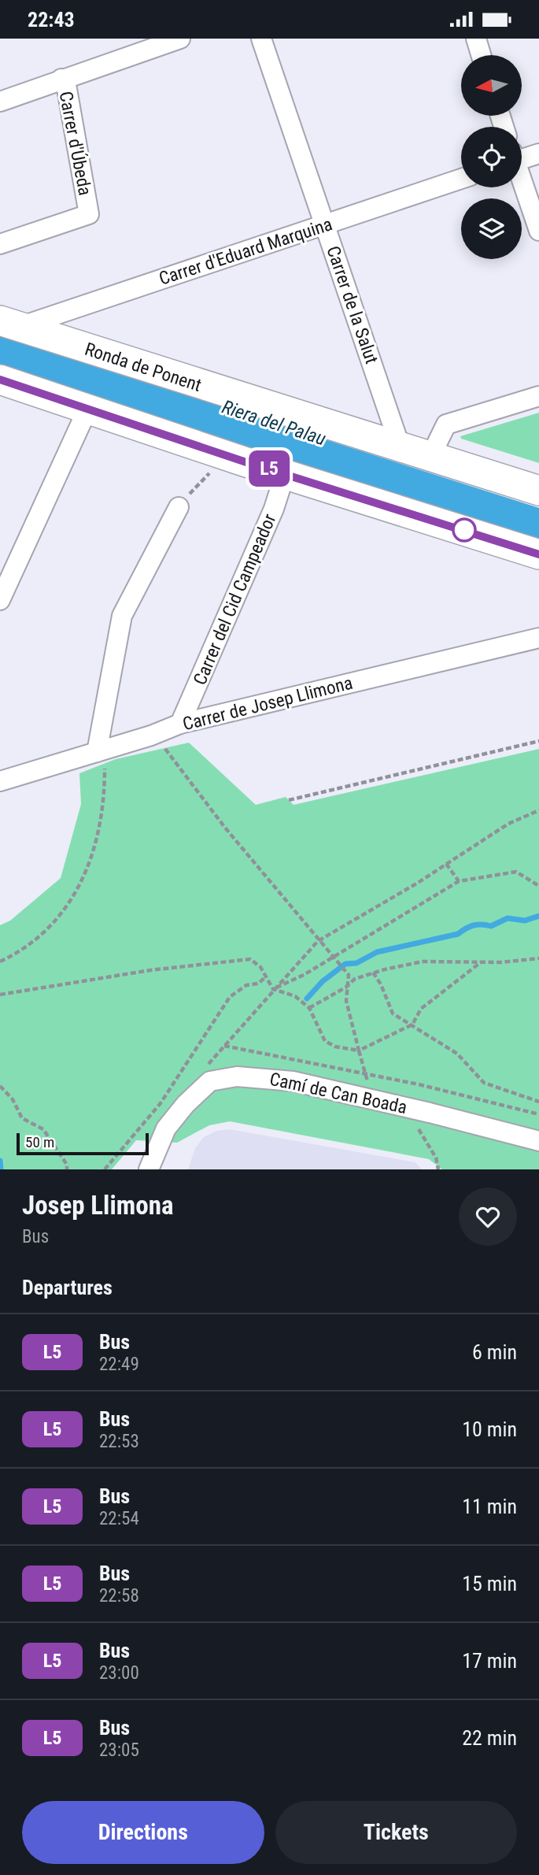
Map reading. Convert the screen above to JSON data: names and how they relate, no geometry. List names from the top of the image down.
{
  "streets": {
    "main road": ["Ronda de Ponent"],
    "street": [
      "Carrer d'Úbeda",
      "Carrer d'Eduard Marquina",
      "Carrer de la Salut",
      "Carrer del Cid Campeador",
      "Carrer de Josep Llimona",
      "Camí de Can Boada"
    ]
  },
  "crossings": [
    ["Carrer d'Eduard Marquina", "Carrer de la Salut"],
    ["Carrer d'Eduard Marquina", "Ronda de Ponent"],
    ["Carrer de la Salut", "Ronda de Ponent"],
    ["Carrer del Cid Campeador", "Carrer de Josep Llimona"]
  ],
  "water": ["Riera del Palau"],
  "lines": ["bus line L5"],
  "scale_bar": "50 m",
  "north": "left",
  "page": {
    "status": "22:43",
    "on_map": "L5",
    "scale": "50 m",
    "heading": [
      ["Josep Llimona", "Bus"],
      "Departures"
    ],
    "list": [
      {
        "mark": "L5",
        "name": "Bus",
        "note": "22:49",
        "value": "6 min"
      },
      {
        "mark": "L5",
        "name": "Bus",
        "note": "22:53",
        "value": "10 min"
      },
      {
        "mark": "L5",
        "name": "Bus",
        "note": "22:54",
        "value": "11 min"
      },
      {
        "mark": "L5",
        "name": "Bus",
        "note": "22:58",
        "value": "15 min"
      },
      {
        "mark": "L5",
        "name": "Bus",
        "note": "23:00",
        "value": "17 min"
      },
      {
        "mark": "L5",
        "name": "Bus",
        "note": "23:05",
        "value": "22 min"
      }
    ],
    "buttons": ["Directions", "Tickets"]
  }
}
